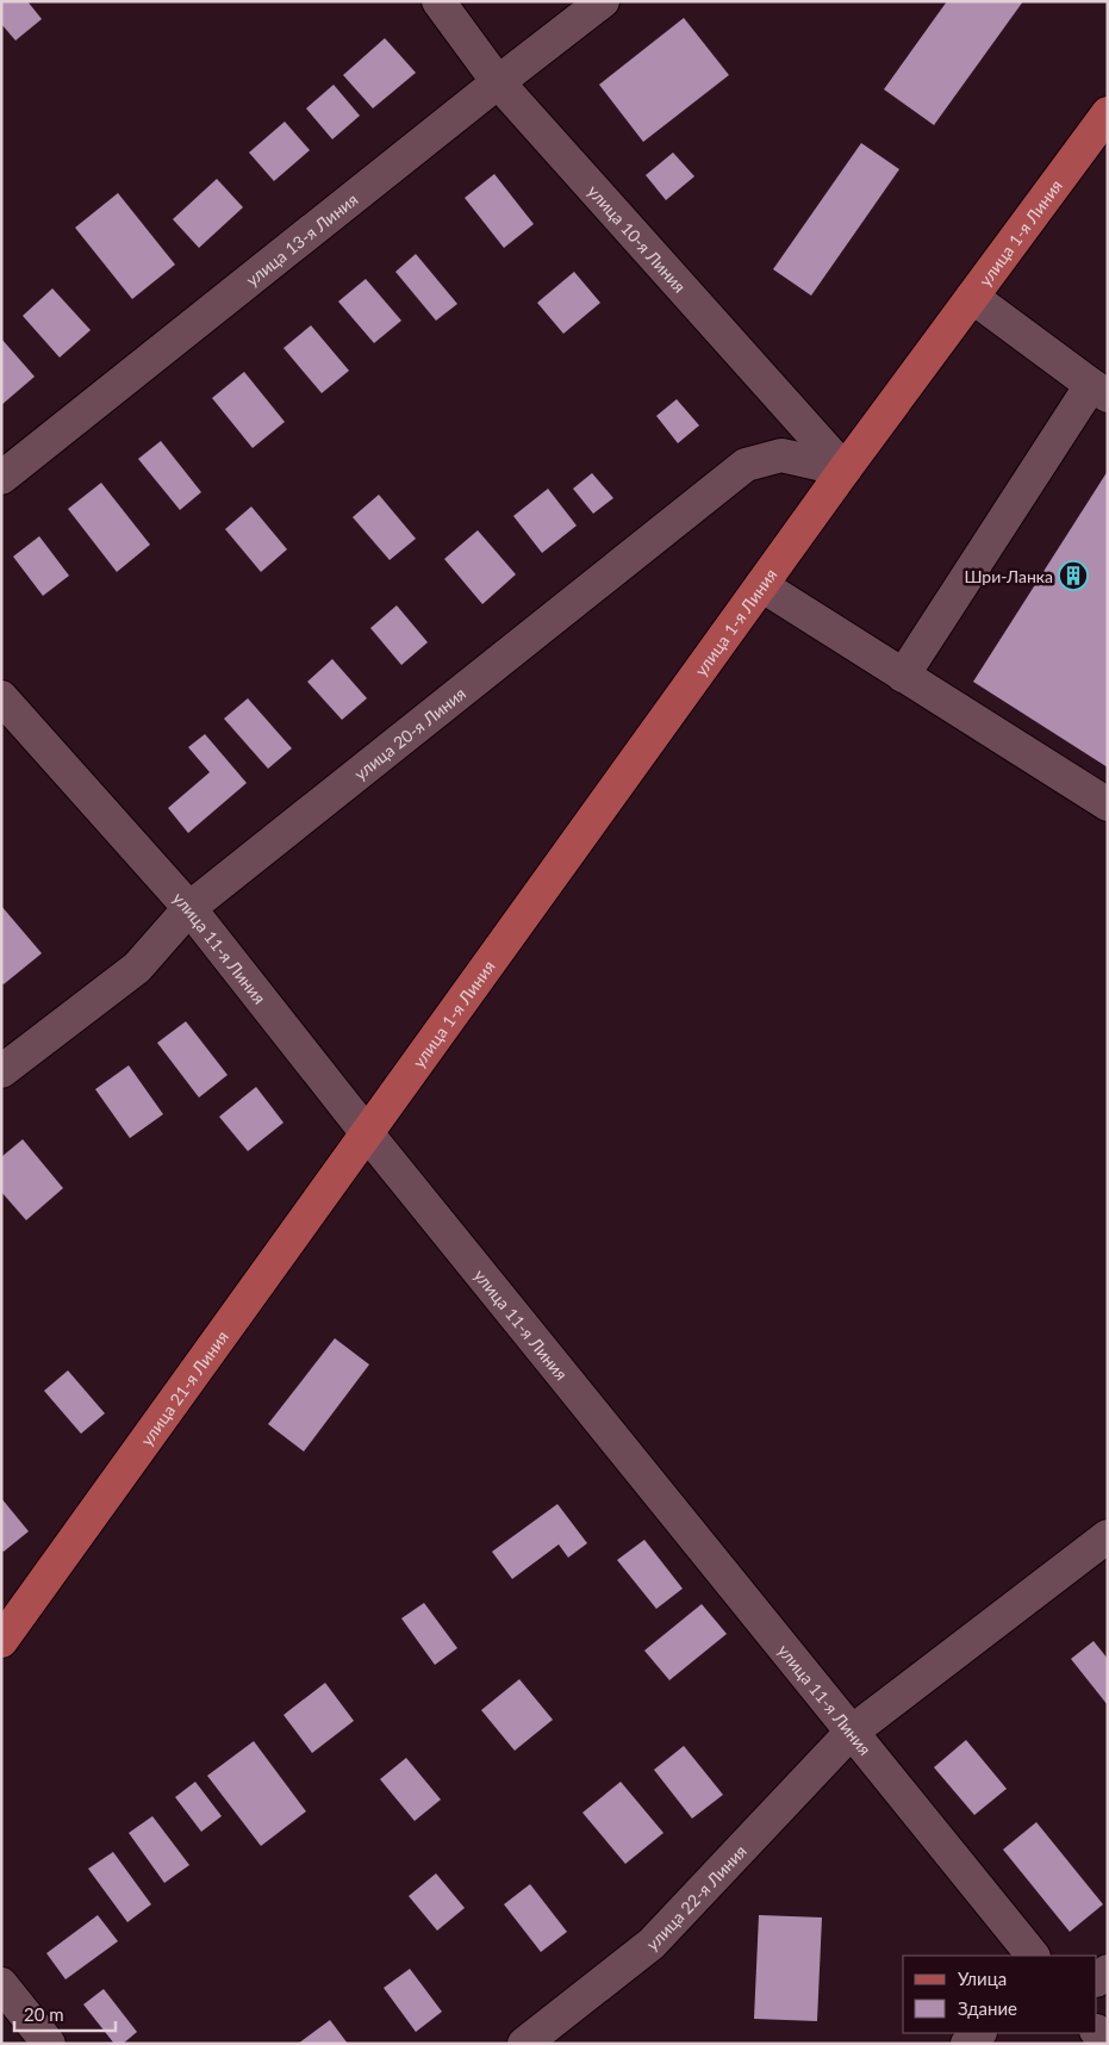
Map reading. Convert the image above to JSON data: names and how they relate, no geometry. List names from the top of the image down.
{
  "streets": {
    "main road": ["улица 1-я Линия", "улица 21-я Линия"],
    "street": [
      "улица 10-я Линия",
      "улица 13-я Линия",
      "улица 20-я Линия",
      "улица 11-я Линия",
      "улица 22-я Линия"
    ]
  },
  "crossings": [
    ["улица 1-я Линия", "улица 10-я Линия"],
    ["улица 1-я Линия", "улица 20-я Линия"],
    ["улица 1-я Линия", "улица 11-я Линия"],
    ["улица 1-я Линия", "улица 21-я Линия"],
    ["улица 10-я Линия", "улица 13-я Линия"],
    ["улица 10-я Линия", "улица 20-я Линия"],
    ["улица 20-я Линия", "улица 11-я Линия"],
    ["улица 11-я Линия", "улица 21-я Линия"],
    ["улица 11-я Линия", "улица 22-я Линия"]
  ],
  "places": {
    "building": ["Шри-Ланка"]
  },
  "legend": ["Улица", "Здание"],
  "scale_bar": "20 m"
}
